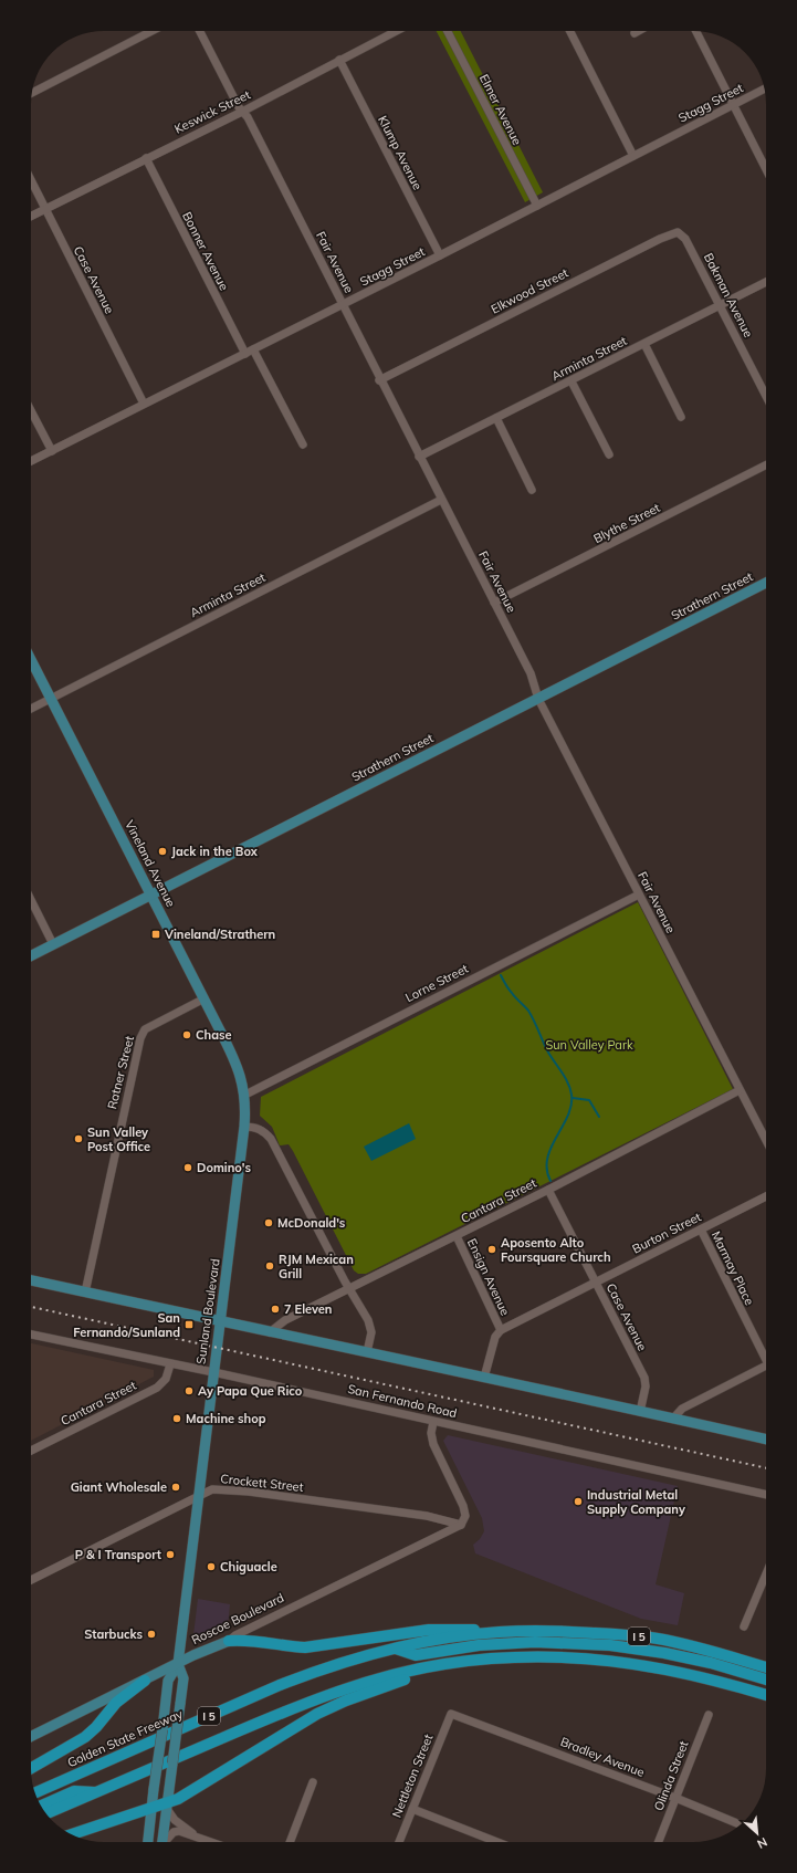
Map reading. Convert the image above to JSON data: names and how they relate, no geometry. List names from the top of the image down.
{
  "streets": {
    "highway": ["I 5", "Golden State Freeway"],
    "main road": [
      "Strathern Street",
      "Vineland Avenue",
      "Sunland Boulevard",
      "Roscoe Boulevard"
    ],
    "street": [
      "Stagg Street",
      "Elmer Avenue",
      "Keswick Street",
      "Klump Avenue",
      "Bonner Avenue",
      "Fair Avenue",
      "Case Avenue",
      "Elkwood Street",
      "Bakman Avenue",
      "Arminta Street",
      "Blythe Street",
      "Lorne Street",
      "Ratner Street",
      "Cantara Street",
      "Burton Street",
      "Marmay Place",
      "Ensign Avenue",
      "San Fernando Road",
      "Crockett Street",
      "Bradley Avenue",
      "Nettleton Street",
      "Olinda Street"
    ]
  },
  "crossings": [
    ["Stagg Street", "Elmer Avenue"],
    ["Stagg Street", "Klump Avenue"],
    ["Stagg Street", "Bonner Avenue"],
    ["Stagg Street", "Fair Avenue"],
    ["Stagg Street", "Case Avenue"],
    ["Keswick Street", "Klump Avenue"],
    ["Keswick Street", "Bonner Avenue"],
    ["Keswick Street", "Fair Avenue"],
    ["Keswick Street", "Case Avenue"],
    ["Fair Avenue", "Elkwood Street"],
    ["Fair Avenue", "Arminta Street"],
    ["Fair Avenue", "Blythe Street"],
    ["Fair Avenue", "Strathern Street"],
    ["Fair Avenue", "Lorne Street"],
    ["Fair Avenue", "Cantara Street"],
    ["Case Avenue", "Cantara Street"],
    ["Case Avenue", "Burton Street"],
    ["Elkwood Street", "Bakman Avenue"],
    ["Bakman Avenue", "Arminta Street"],
    ["Arminta Street", "Vineland Avenue"],
    ["Strathern Street", "Vineland Avenue"],
    ["Vineland Avenue", "Lorne Street"],
    ["Vineland Avenue", "Ratner Street"],
    ["Vineland Avenue", "Sunland Boulevard"],
    ["Lorne Street", "Sunland Boulevard"],
    ["Cantara Street", "Ensign Avenue"],
    ["Cantara Street", "San Fernando Road"],
    ["Burton Street", "Marmay Place"],
    ["Burton Street", "Ensign Avenue"],
    ["Sunland Boulevard", "San Fernando Road"],
    ["Sunland Boulevard", "Crockett Street"],
    ["Sunland Boulevard", "Roscoe Boulevard"],
    ["Crockett Street", "Roscoe Boulevard"],
    ["Bradley Avenue", "Nettleton Street"],
    ["Bradley Avenue", "Olinda Street"]
  ],
  "parks": ["Sun Valley Park"],
  "places": {
    "other": [
      "Jack in the Box",
      "Chase",
      "Sun Valley Post Office",
      "Domino's",
      "McDonald's",
      "Aposento Alto Foursquare Church",
      "RJM Mexican Grill",
      "7 Eleven",
      "Ay Papa Que Rico",
      "Machine shop",
      "Giant Wholesale",
      "Industrial Metal Supply Company",
      "P & I Transport",
      "Chiguacle",
      "Starbucks"
    ],
    "transit": ["Vineland/Strathern", "San Fernando/Sunland"]
  },
  "north": "bottom right"
}
